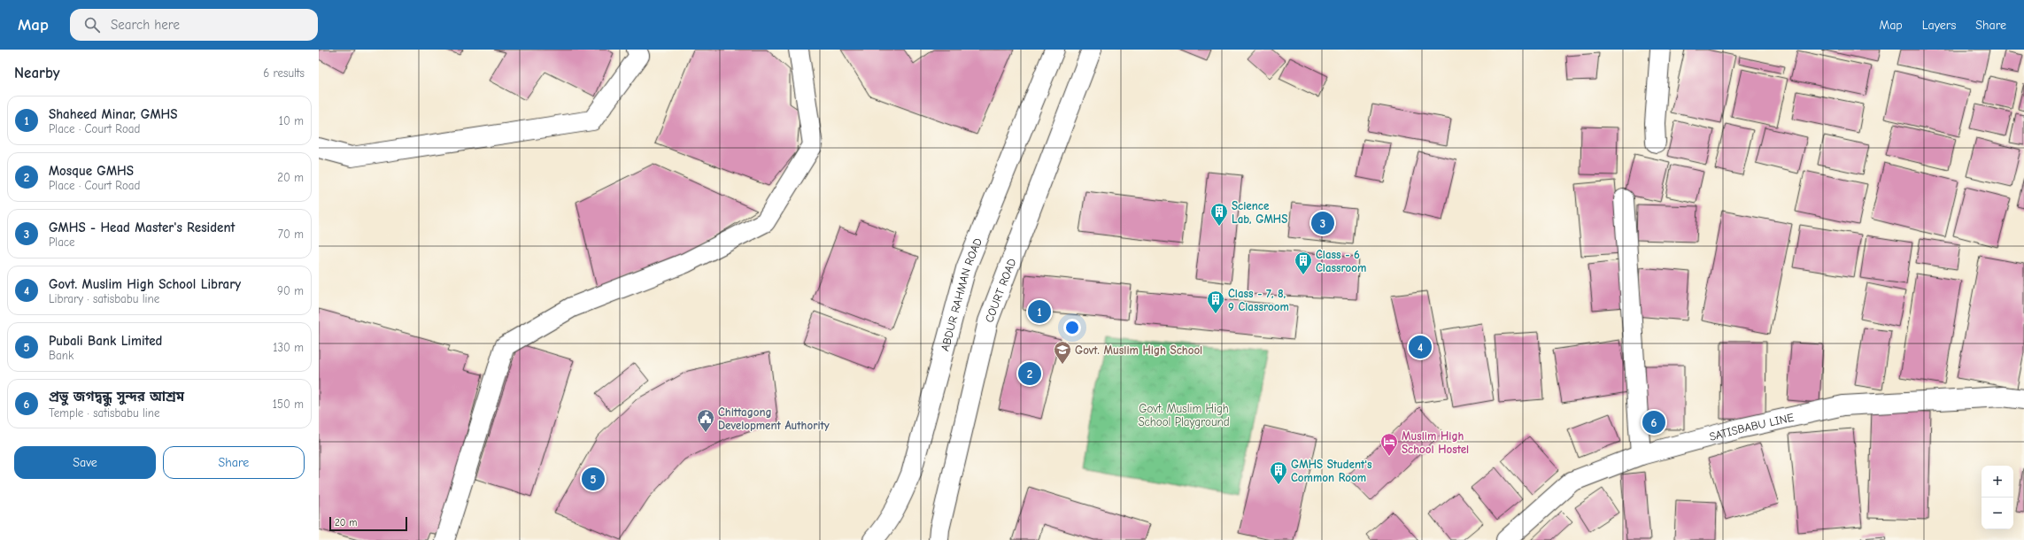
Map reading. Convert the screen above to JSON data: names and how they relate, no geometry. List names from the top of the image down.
{
  "streets": {
    "street": ["COURT ROAD", "ABDUR RAHMAN ROAD", "SATISBABU LINE"]
  },
  "parks": ["Govt. Muslim High School Playground"],
  "places": {
    "building": [
      "Science Lab, GMHS",
      "Class - 6 Classroom",
      "Class - 7, 8, 9 Classroom",
      "GMHS Student's Common Room"
    ],
    "school or university": ["Govt. Muslim High School"],
    "public building": ["Chittagong Development Authority"],
    "hotel": ["Muslim High School Hostel"]
  },
  "scale_bar": "20 m",
  "page": {
    "header": "Map",
    "search": "Search here",
    "nav": ["Map", "Layers", "Share"],
    "heading": ["Nearby", "6 results"],
    "list": [
      {
        "mark": "1",
        "name": "Shaheed Minar, GMHS",
        "note": "Place · Court Road",
        "value": "10 m"
      },
      {
        "mark": "2",
        "name": "Mosque GMHS",
        "note": "Place · Court Road",
        "value": "20 m"
      },
      {
        "mark": "3",
        "name": "GMHS - Head Master's Resident",
        "note": "Place",
        "value": "70 m"
      },
      {
        "mark": "4",
        "name": "Govt. Muslim High School Library",
        "note": "Library · satisbabu line",
        "value": "90 m"
      },
      {
        "mark": "5",
        "name": "Pubali Bank Limited",
        "note": "Bank",
        "value": "130 m"
      },
      {
        "mark": "6",
        "name": "প্রভু জগদ্বন্ধু সুন্দর আশ্রম",
        "note": "Temple · satisbabu line",
        "value": "150 m"
      }
    ],
    "pins": [
      "3",
      "1",
      "4",
      "2",
      "6",
      "5"
    ],
    "buttons": ["Save", "Share"],
    "map_buttons": ["+", "−"],
    "scale": "20 m"
  }
}
